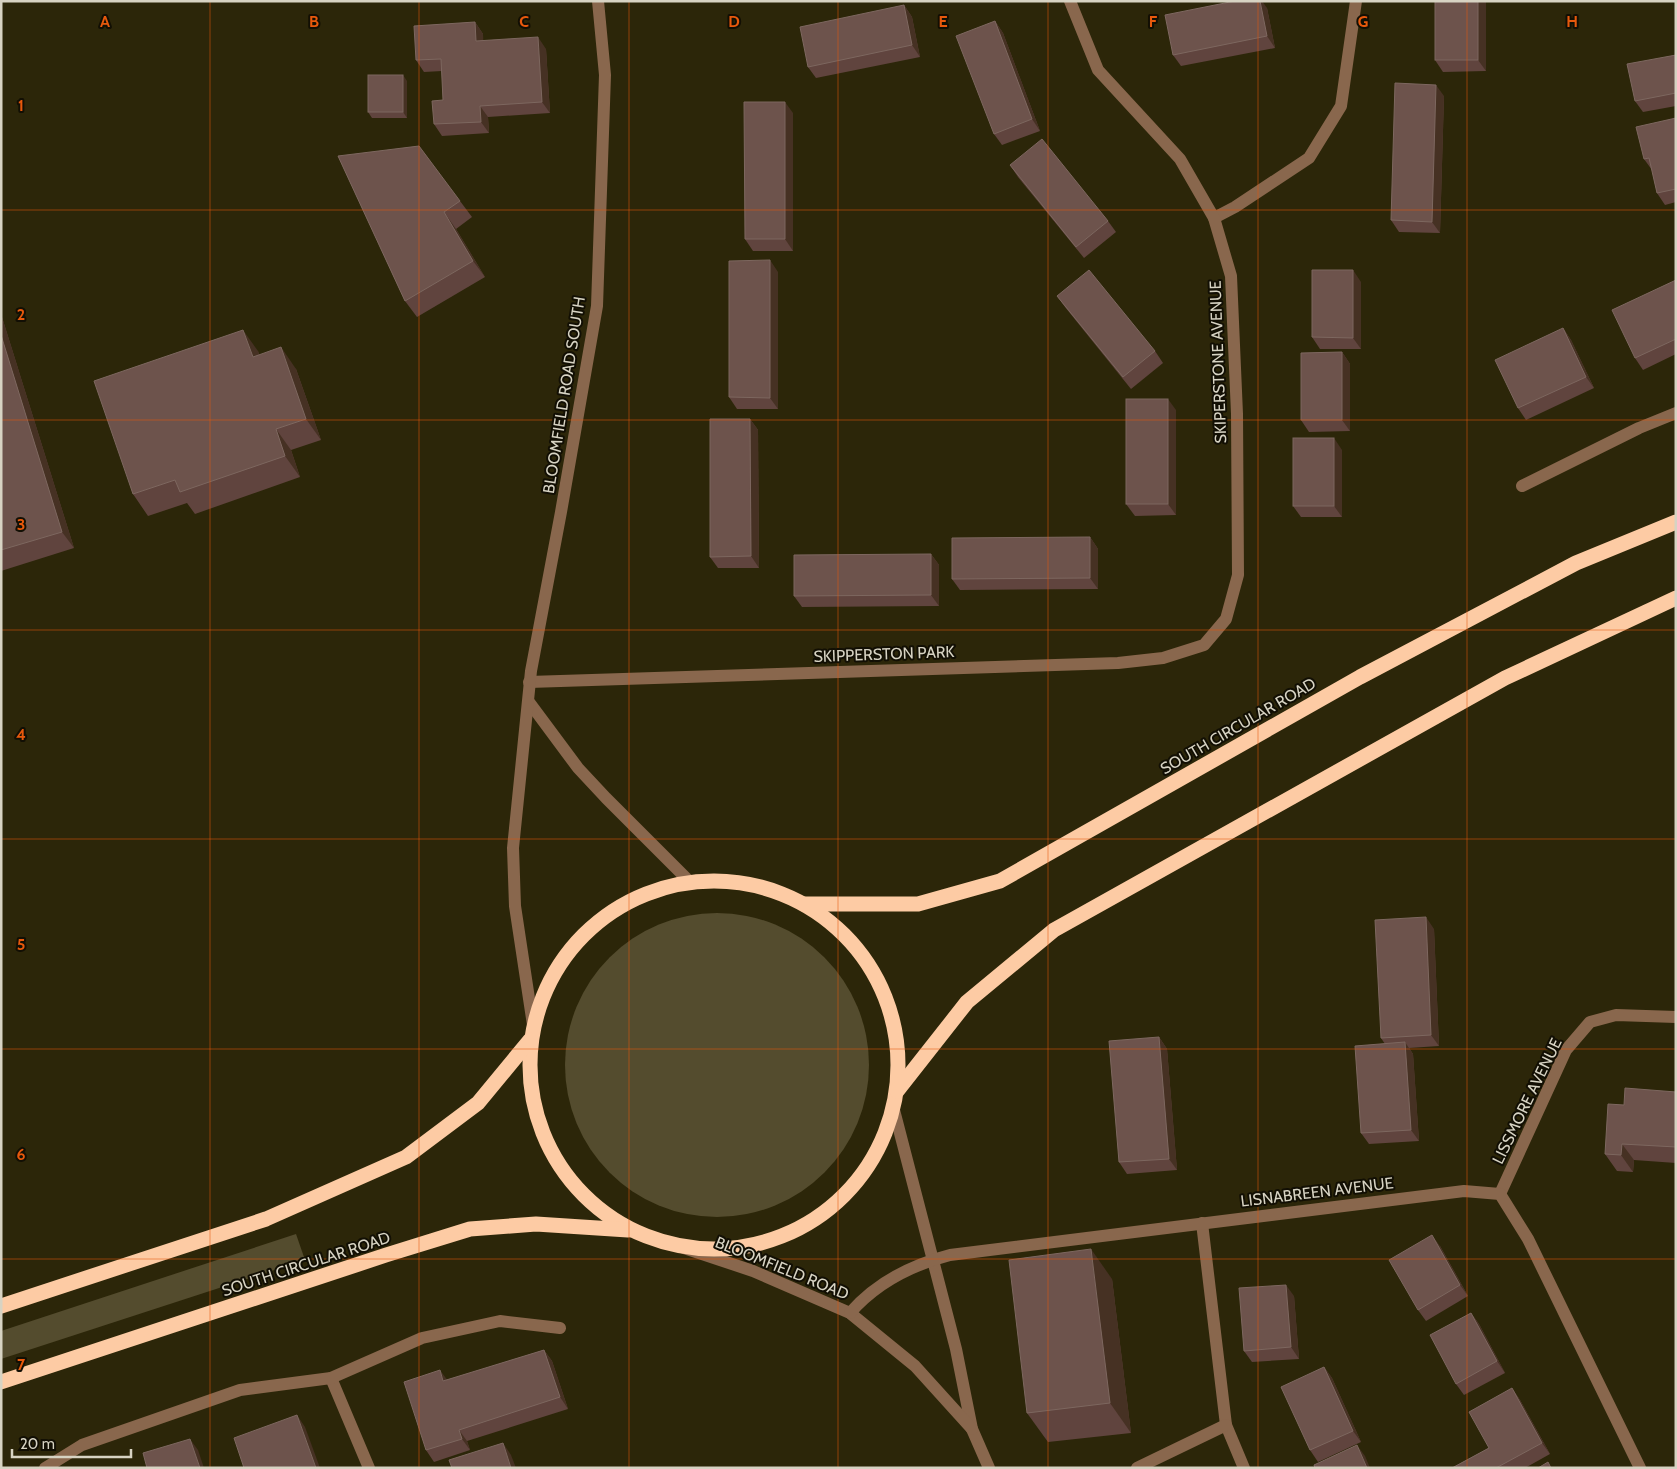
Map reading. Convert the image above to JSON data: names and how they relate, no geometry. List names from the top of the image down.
{
  "streets": {
    "highway": ["SOUTH CIRCULAR ROAD"],
    "street": [
      "SKIPERSTONE AVENUE",
      "BLOOMFIELD ROAD SOUTH",
      "SKIPPERSTON PARK",
      "LISSMORE AVENUE",
      "LISNABREEN AVENUE",
      "BLOOMFIELD ROAD"
    ]
  },
  "crossings": [
    ["SKIPERSTONE AVENUE", "SKIPPERSTON PARK"],
    ["BLOOMFIELD ROAD SOUTH", "SKIPPERSTON PARK"],
    ["LISSMORE AVENUE", "LISNABREEN AVENUE"],
    ["LISNABREEN AVENUE", "BLOOMFIELD ROAD"]
  ],
  "scale_bar": "20 m",
  "grid": {
    "columns": [
      "A",
      "B",
      "C",
      "D",
      "E",
      "F",
      "G",
      "H"
    ],
    "rows": [
      "1",
      "2",
      "3",
      "4",
      "5",
      "6",
      "7"
    ]
  }
}
